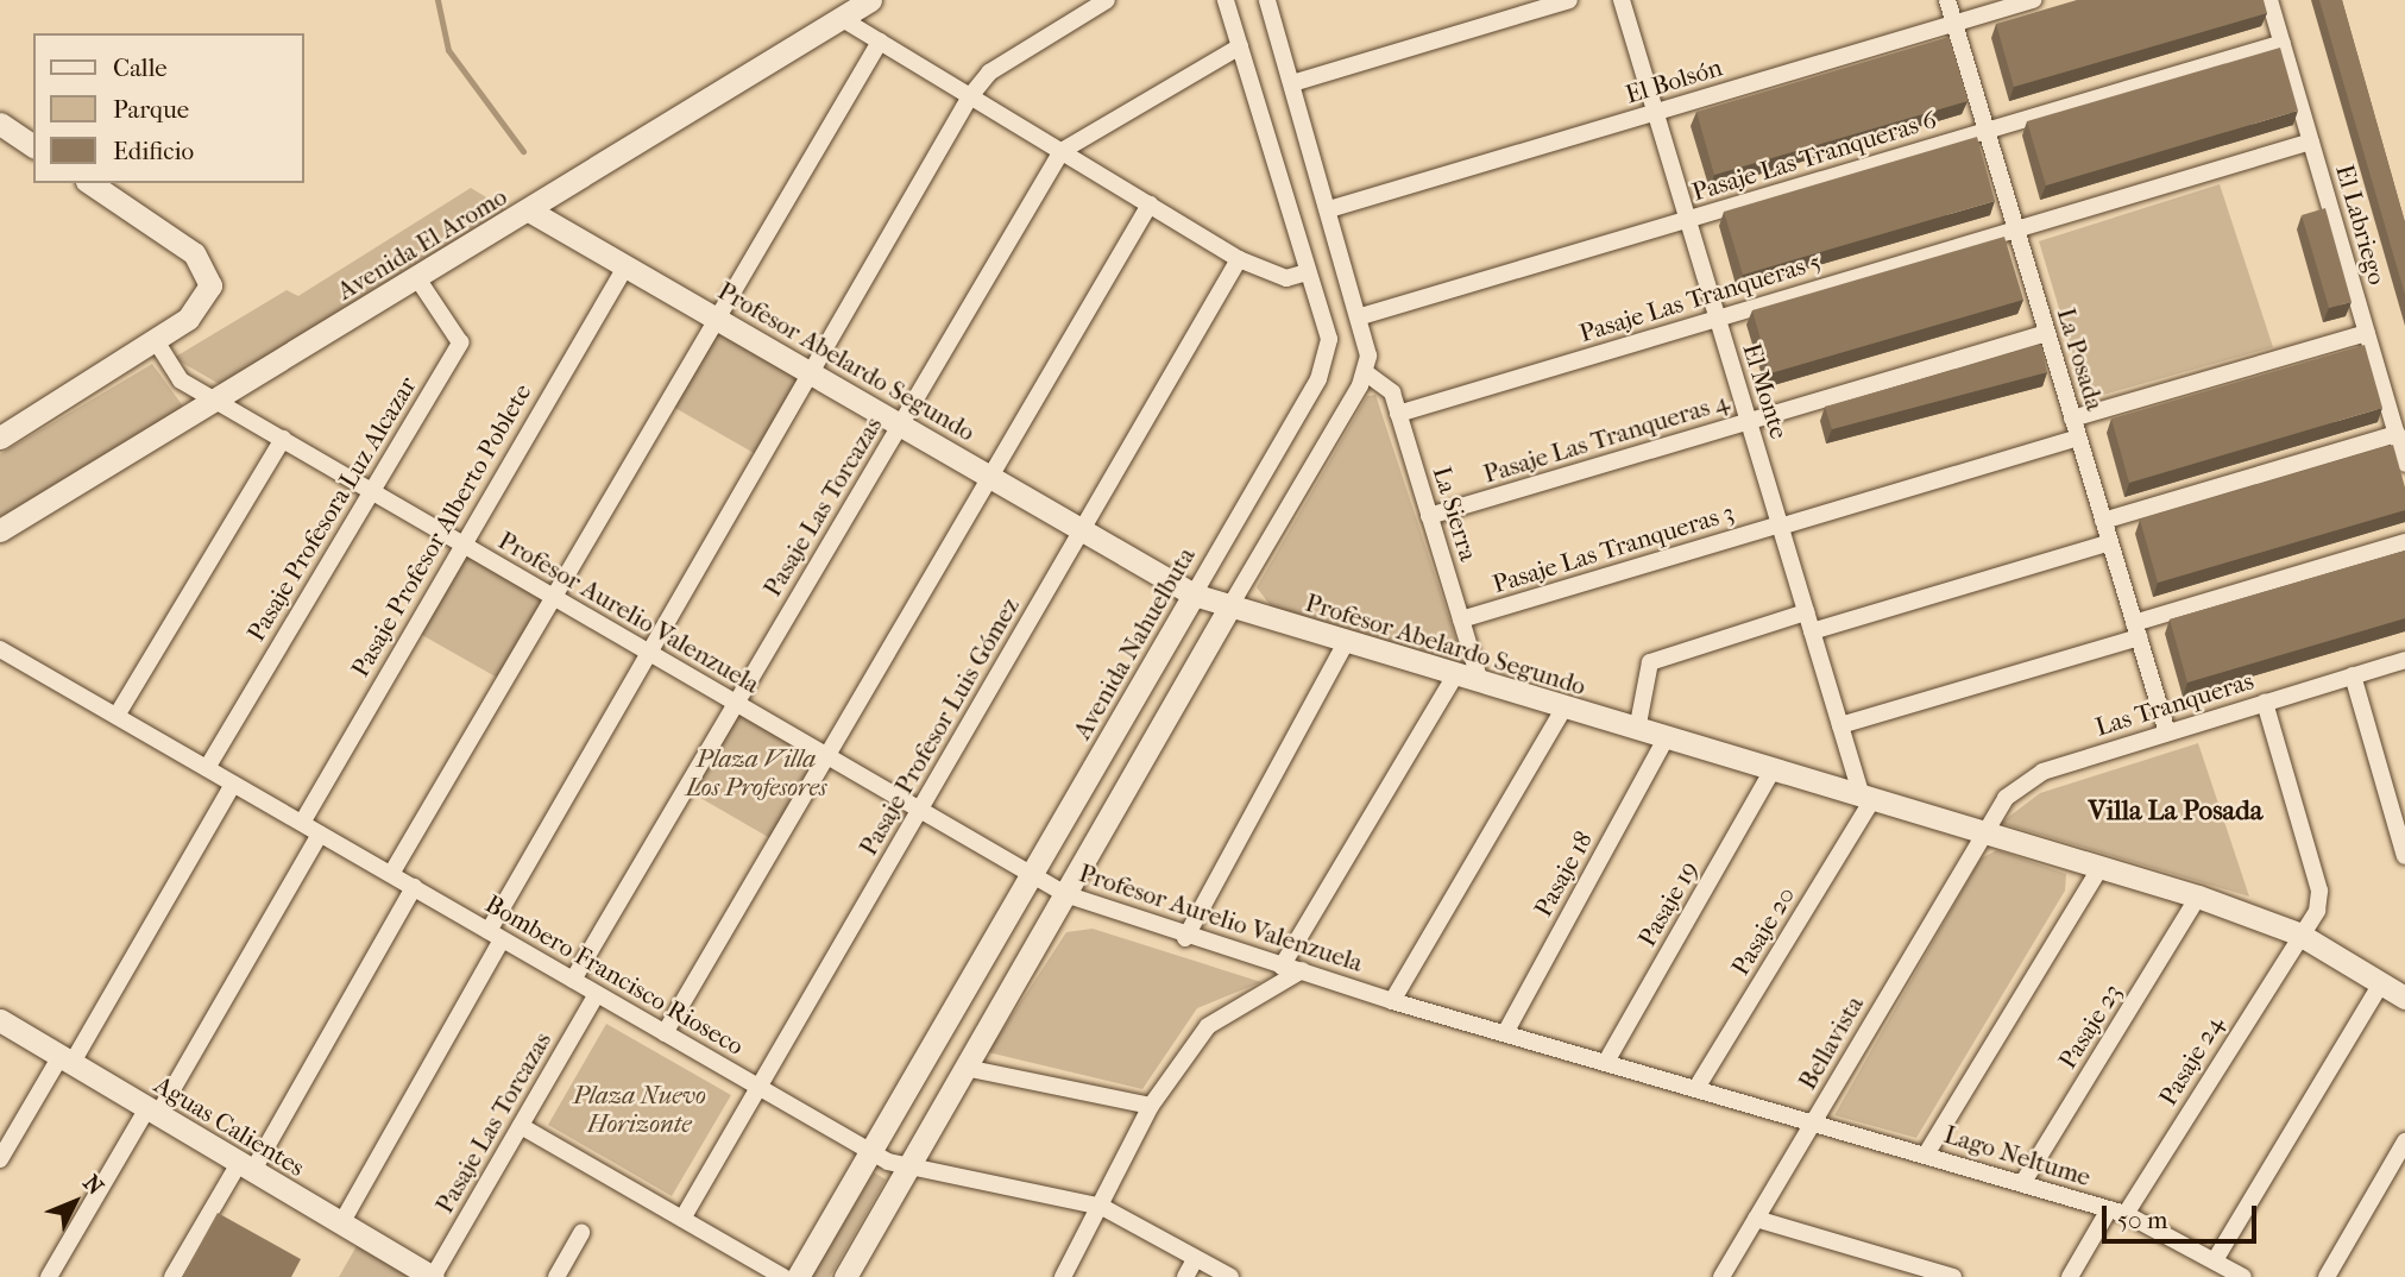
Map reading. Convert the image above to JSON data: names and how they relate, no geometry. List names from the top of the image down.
{
  "streets": {
    "street": [
      "El Bolsón",
      "Pasaje Las Tranqueras 6",
      "El Labriego",
      "Avenida El Aromo",
      "Pasaje Las Tranqueras 5",
      "La Posada",
      "Profesor Abelardo Segundo",
      "El Monte",
      "Pasaje Las Tranqueras 4",
      "Pasaje Las Torcazas",
      "Pasaje Profesora Luz Alcazar",
      "La Sierra",
      "Pasaje Profesor Alberto Poblete",
      "Pasaje Las Tranqueras 3",
      "Profesor Aurelio Valenzuela",
      "Avenida Nahuelbuta",
      "Las Tranqueras",
      "Pasaje Profesor Luis Gómez",
      "Pasaje 18",
      "Pasaje 19",
      "Pasaje 20",
      "Bombero Francisco Rioseco",
      "Pasaje 23",
      "Bellavista",
      "Pasaje 24",
      "Aguas Calientes",
      "Lago Neltume"
    ]
  },
  "crossings": [
    ["El Bolsón", "La Posada"],
    ["El Bolsón", "El Monte"],
    ["Pasaje Las Tranqueras 6", "El Labriego"],
    ["Pasaje Las Tranqueras 6", "La Posada"],
    ["Pasaje Las Tranqueras 6", "El Monte"],
    ["El Labriego", "Pasaje Las Tranqueras 5"],
    ["Avenida El Aromo", "Profesor Abelardo Segundo"],
    ["Avenida El Aromo", "Pasaje Profesora Luz Alcazar"],
    ["Avenida El Aromo", "Profesor Aurelio Valenzuela"],
    ["Pasaje Las Tranqueras 5", "La Posada"],
    ["Pasaje Las Tranqueras 5", "El Monte"],
    ["Pasaje Las Tranqueras 5", "La Sierra"],
    ["La Posada", "Pasaje Las Tranqueras 4"],
    ["La Posada", "Pasaje Las Tranqueras 3"],
    ["La Posada", "Las Tranqueras"],
    ["Profesor Abelardo Segundo", "El Monte"],
    ["Profesor Abelardo Segundo", "Pasaje Las Torcazas"],
    ["Profesor Abelardo Segundo", "La Sierra"],
    ["Profesor Abelardo Segundo", "Pasaje Profesor Alberto Poblete"],
    ["Profesor Abelardo Segundo", "Avenida Nahuelbuta"],
    ["Profesor Abelardo Segundo", "Las Tranqueras"],
    ["Profesor Abelardo Segundo", "Pasaje Profesor Luis Gómez"],
    ["Profesor Abelardo Segundo", "Pasaje 18"],
    ["Profesor Abelardo Segundo", "Pasaje 19"],
    ["Profesor Abelardo Segundo", "Pasaje 20"],
    ["Profesor Abelardo Segundo", "Pasaje 23"],
    ["Profesor Abelardo Segundo", "Bellavista"],
    ["Profesor Abelardo Segundo", "Pasaje 24"],
    ["El Monte", "Pasaje Las Tranqueras 4"],
    ["El Monte", "Pasaje Las Tranqueras 3"],
    ["El Monte", "Pasaje 20"],
    ["Pasaje Las Tranqueras 4", "La Sierra"],
    ["Pasaje Las Torcazas", "Profesor Aurelio Valenzuela"],
    ["Pasaje Las Torcazas", "Avenida Nahuelbuta"],
    ["Pasaje Las Torcazas", "Bombero Francisco Rioseco"],
    ["Pasaje Las Torcazas", "Aguas Calientes"],
    ["Pasaje Profesora Luz Alcazar", "Profesor Aurelio Valenzuela"],
    ["Pasaje Profesora Luz Alcazar", "Bombero Francisco Rioseco"],
    ["La Sierra", "Pasaje Las Tranqueras 3"],
    ["Pasaje Profesor Alberto Poblete", "Profesor Aurelio Valenzuela"],
    ["Pasaje Profesor Alberto Poblete", "Bombero Francisco Rioseco"],
    ["Profesor Aurelio Valenzuela", "Avenida Nahuelbuta"],
    ["Profesor Aurelio Valenzuela", "Pasaje Profesor Luis Gómez"],
    ["Profesor Aurelio Valenzuela", "Pasaje 18"],
    ["Profesor Aurelio Valenzuela", "Pasaje 19"],
    ["Profesor Aurelio Valenzuela", "Pasaje 20"],
    ["Profesor Aurelio Valenzuela", "Bellavista"],
    ["Profesor Aurelio Valenzuela", "Lago Neltume"],
    ["Avenida Nahuelbuta", "Bombero Francisco Rioseco"],
    ["Las Tranqueras", "Bellavista"],
    ["Las Tranqueras", "Pasaje 24"],
    ["Pasaje Profesor Luis Gómez", "Bombero Francisco Rioseco"],
    ["Pasaje 23", "Lago Neltume"],
    ["Bellavista", "Lago Neltume"],
    ["Pasaje 24", "Lago Neltume"]
  ],
  "districts": ["Villa La Posada"],
  "parks": ["Plaza Villa Los Profesores", "Plaza Nuevo Horizonte"],
  "legend": ["Calle", "Parque", "Edificio"],
  "scale_bar": "50 m",
  "north": "top right"
}
